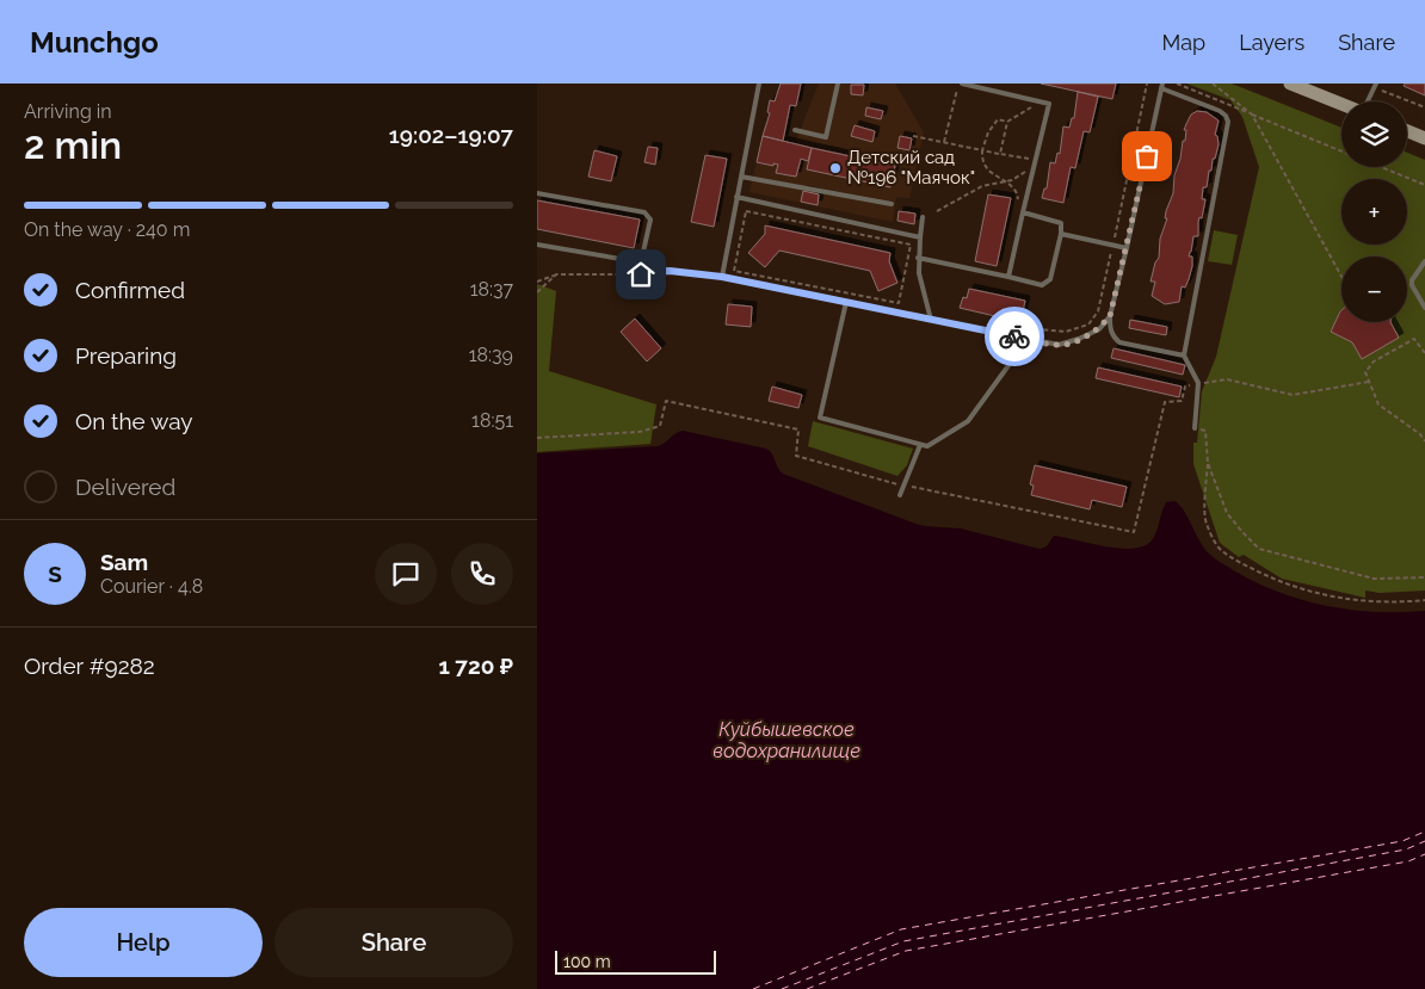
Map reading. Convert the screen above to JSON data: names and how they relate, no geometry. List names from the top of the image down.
{
  "water": ["Куйбышевское водохранилище"],
  "places": ["Детский сад №196 \"Маячок\""],
  "scale_bar": "100 m",
  "page": {
    "header": "Munchgo",
    "nav": ["Map", "Layers", "Share"],
    "heading": ["2 min", "Arriving in", "19:02–19:07"],
    "panel": [
      "Sam",
      "Courier · 4.8",
      "Order #9282",
      "1 720 ₽"
    ],
    "map_buttons": ["+", "−"],
    "bar": "On the way · 240 m",
    "list": [
      ["Confirmed", "18:37"],
      ["Preparing", "18:39"],
      ["On the way", "18:51"],
      "Delivered"
    ],
    "round": "S",
    "buttons": ["Help", "Share"],
    "scale": "100 m"
  }
}
